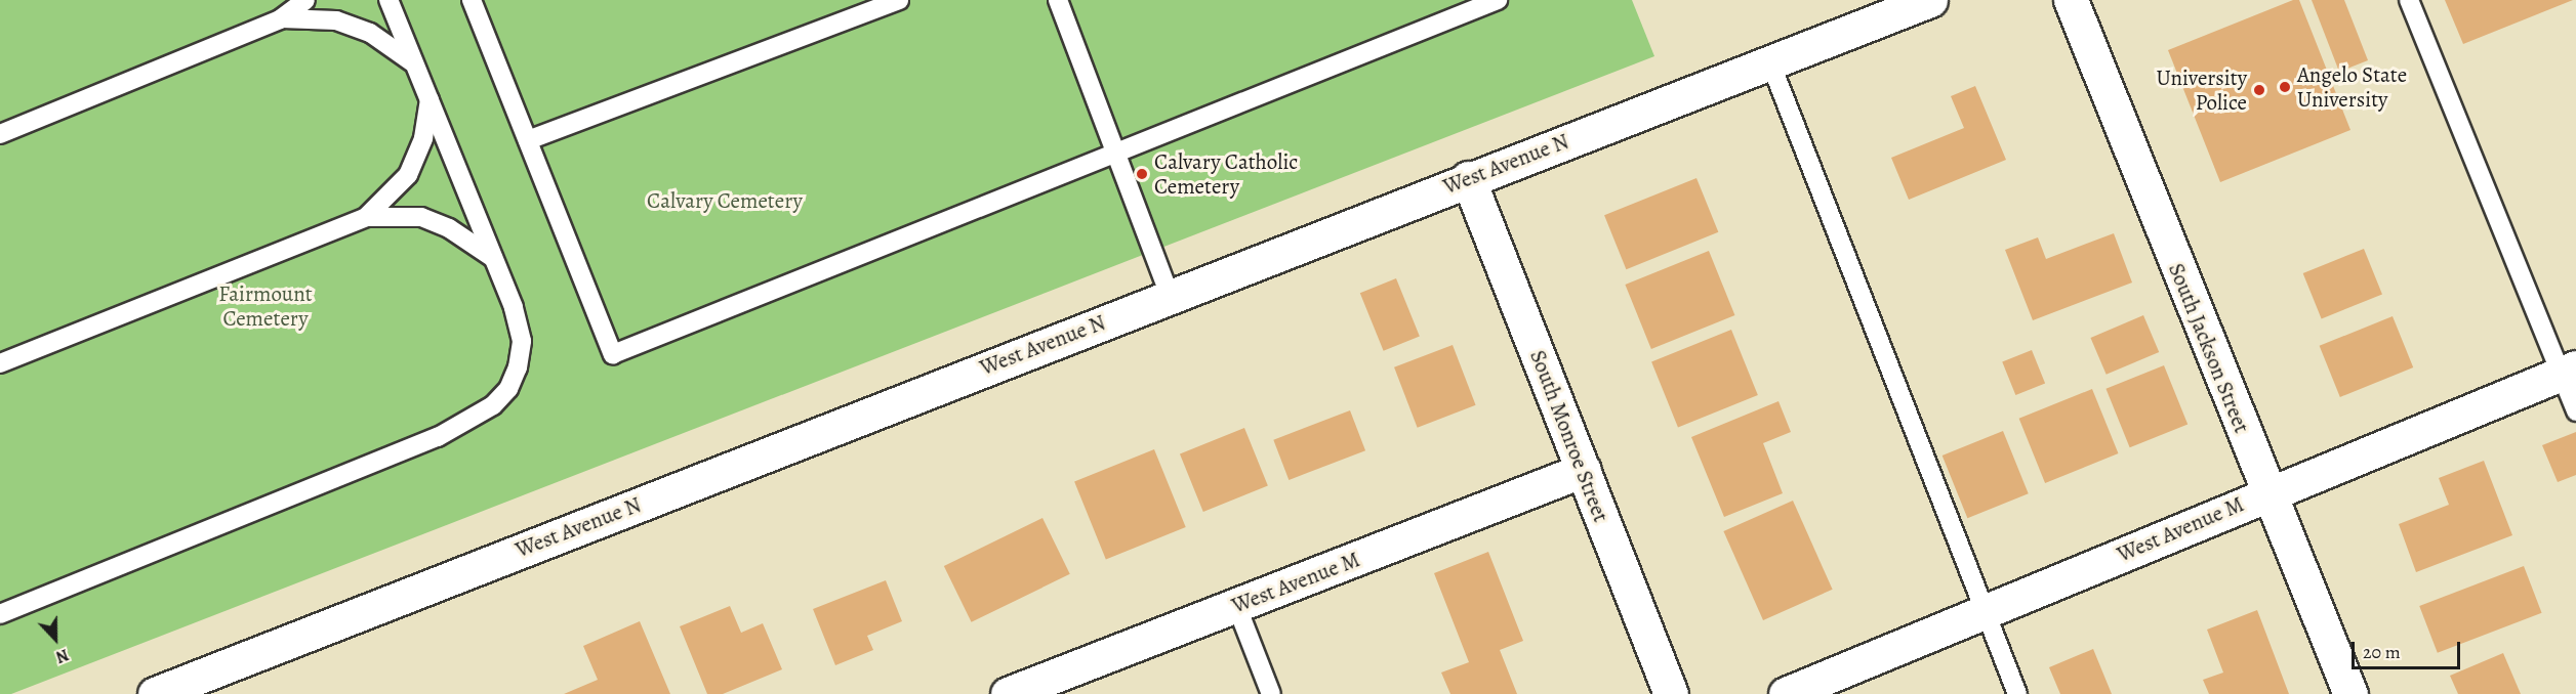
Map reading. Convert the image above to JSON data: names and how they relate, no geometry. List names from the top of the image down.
{
  "streets": {
    "street": [
      "West Avenue N",
      "South Jackson Street",
      "South Monroe Street",
      "West Avenue M"
    ]
  },
  "crossings": [
    ["West Avenue N", "South Monroe Street"],
    ["South Jackson Street", "West Avenue M"],
    ["South Monroe Street", "West Avenue M"]
  ],
  "parks": ["Calvary Cemetery", "Fairmount Cemetery"],
  "places": ["Angelo State University", "University Police", "Calvary Catholic Cemetery"],
  "scale_bar": "20 m",
  "north": "bottom"
}
